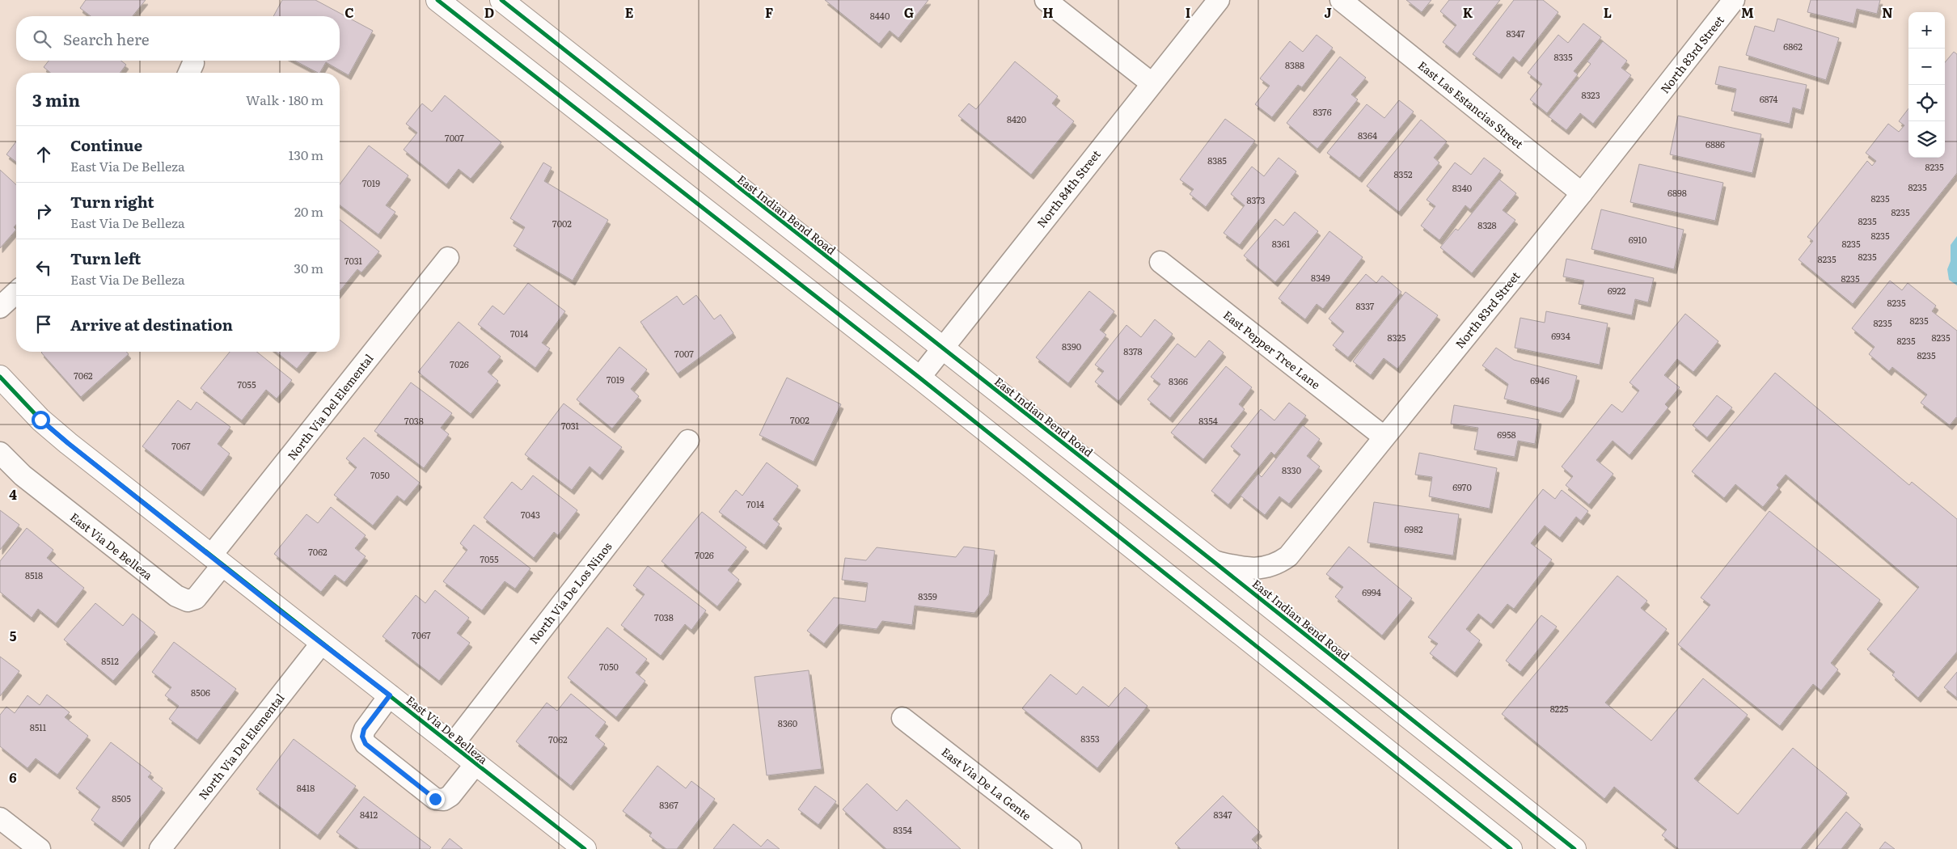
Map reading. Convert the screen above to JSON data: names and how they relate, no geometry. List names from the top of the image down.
{
  "streets": {
    "main road": ["East Indian Bend Road", "East Via De Belleza"],
    "street": [
      "North 83rd Street",
      "East Las Estancias Street",
      "North 84th Street",
      "East Pepper Tree Lane",
      "North Via Del Elemental",
      "North Via De Los Ninos",
      "East Via De La Gente"
    ]
  },
  "crossings": [
    ["North 83rd Street", "East Las Estancias Street"],
    ["North 83rd Street", "East Indian Bend Road"],
    ["North 83rd Street", "East Pepper Tree Lane"],
    ["North 84th Street", "East Indian Bend Road"],
    ["North Via Del Elemental", "East Via De Belleza"],
    ["East Via De Belleza", "North Via De Los Ninos"]
  ],
  "house_numbers": [
    "8440",
    "8347",
    "6862",
    "8335",
    "8388",
    "8323",
    "6874",
    "8376",
    "8420",
    "8364",
    "7007",
    "6886",
    "8385",
    "8235",
    "8352",
    "7019",
    "8235",
    "8340",
    "6898",
    "8235",
    "8373",
    "8235",
    "8235",
    "7002",
    "8328",
    "8235",
    "6910",
    "8361",
    "8235",
    "8235",
    "8235",
    "7031",
    "8349",
    "8235",
    "6922",
    "8235",
    "8337",
    "8235",
    "8235",
    "7014",
    "6934",
    "8325",
    "8235",
    "8235",
    "8390",
    "8378",
    "7007",
    "8235",
    "7026",
    "7062",
    "7019",
    "6946",
    "8366",
    "7055",
    "7002",
    "7038",
    "8354",
    "7031",
    "6958",
    "7067",
    "8330",
    "7050",
    "6970",
    "7014",
    "7043",
    "6982",
    "7062",
    "7026",
    "7055",
    "8518",
    "6994",
    "8359",
    "7038",
    "7067",
    "8512",
    "7050",
    "8506",
    "8225",
    "8360",
    "8511",
    "8353",
    "7062",
    "8418",
    "8505",
    "8367",
    "8412",
    "8347",
    "8354"
  ],
  "page": {
    "map_buttons": ["+", "−"],
    "search": "Search here",
    "heading": ["3 min", "Walk · 180 m"],
    "list": [
      ["Continue", "East Via De Belleza", "130 m"],
      ["Turn right", "East Via De Belleza", "20 m"],
      ["Turn left", "East Via De Belleza", "30 m"],
      "Arrive at destination"
    ]
  },
  "grid": {
    "columns": [
      "C",
      "D",
      "E",
      "F",
      "G",
      "H",
      "I",
      "J",
      "K",
      "L",
      "M",
      "N"
    ],
    "rows": ["4", "5", "6"]
  }
}
